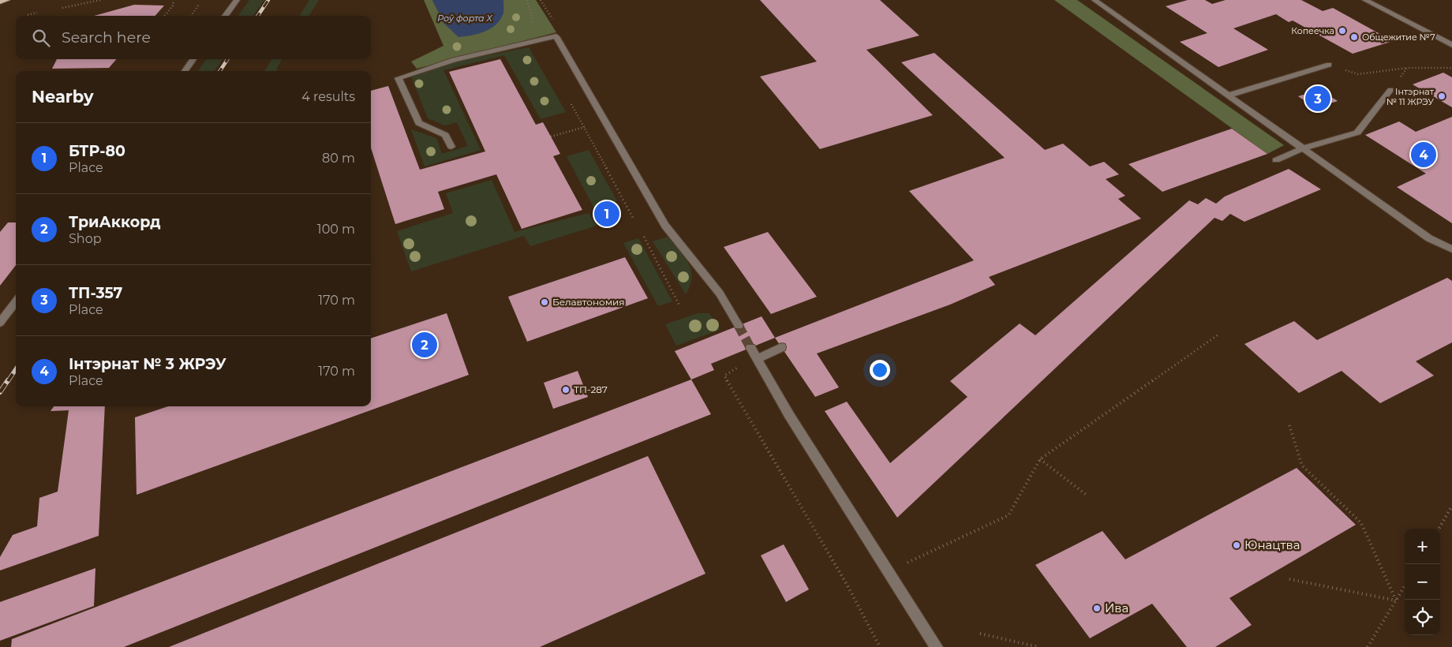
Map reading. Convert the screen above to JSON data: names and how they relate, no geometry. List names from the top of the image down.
{
  "water": ["Роў форта X"],
  "places": [
    "Копеечка",
    "Общежитие №7",
    "Інтэрнат № 11 ЖРЭУ",
    "Белавтономия",
    "ТП-287",
    "Юнацтва",
    "Ива"
  ],
  "page": {
    "search": "Search here",
    "heading": ["Nearby", "4 results"],
    "pins": [
      "3",
      "4",
      "1",
      "2"
    ],
    "list": [
      {
        "mark": "1",
        "name": "БТР-80",
        "note": "Place",
        "value": "80 m"
      },
      {
        "mark": "2",
        "name": "ТриАккорд",
        "note": "Shop",
        "value": "100 m"
      },
      {
        "mark": "3",
        "name": "ТП-357",
        "note": "Place",
        "value": "170 m"
      },
      {
        "mark": "4",
        "name": "Інтэрнат № 3 ЖРЭУ",
        "note": "Place",
        "value": "170 m"
      }
    ],
    "map_buttons": ["+", "−"]
  }
}
